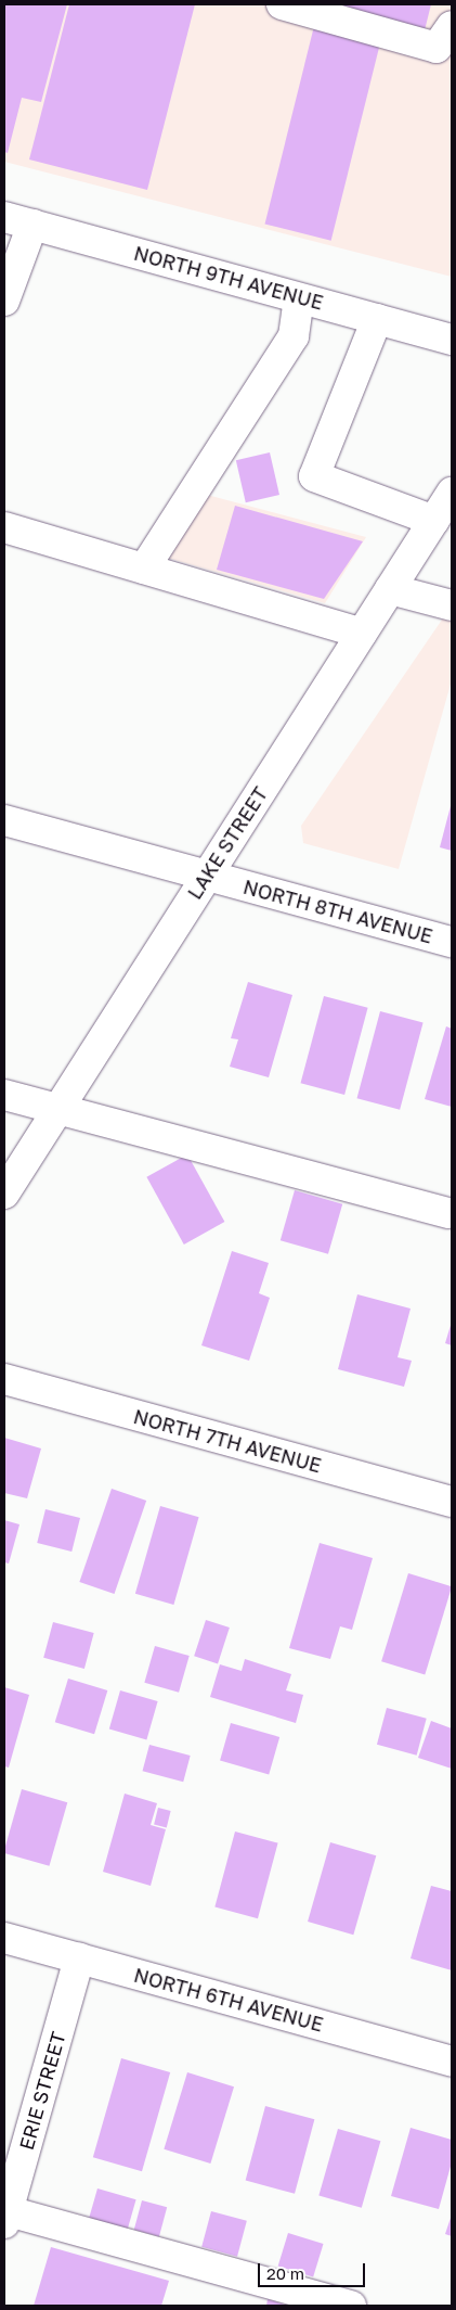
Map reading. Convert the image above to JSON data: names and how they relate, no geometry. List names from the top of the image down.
{
  "streets": {
    "street": [
      "NORTH 9TH AVENUE",
      "LAKE STREET",
      "NORTH 8TH AVENUE",
      "NORTH 7TH AVENUE",
      "NORTH 6TH AVENUE",
      "ERIE STREET"
    ]
  },
  "crossings": [
    ["LAKE STREET", "NORTH 8TH AVENUE"],
    ["NORTH 6TH AVENUE", "ERIE STREET"]
  ],
  "scale_bar": "20 m"
}
